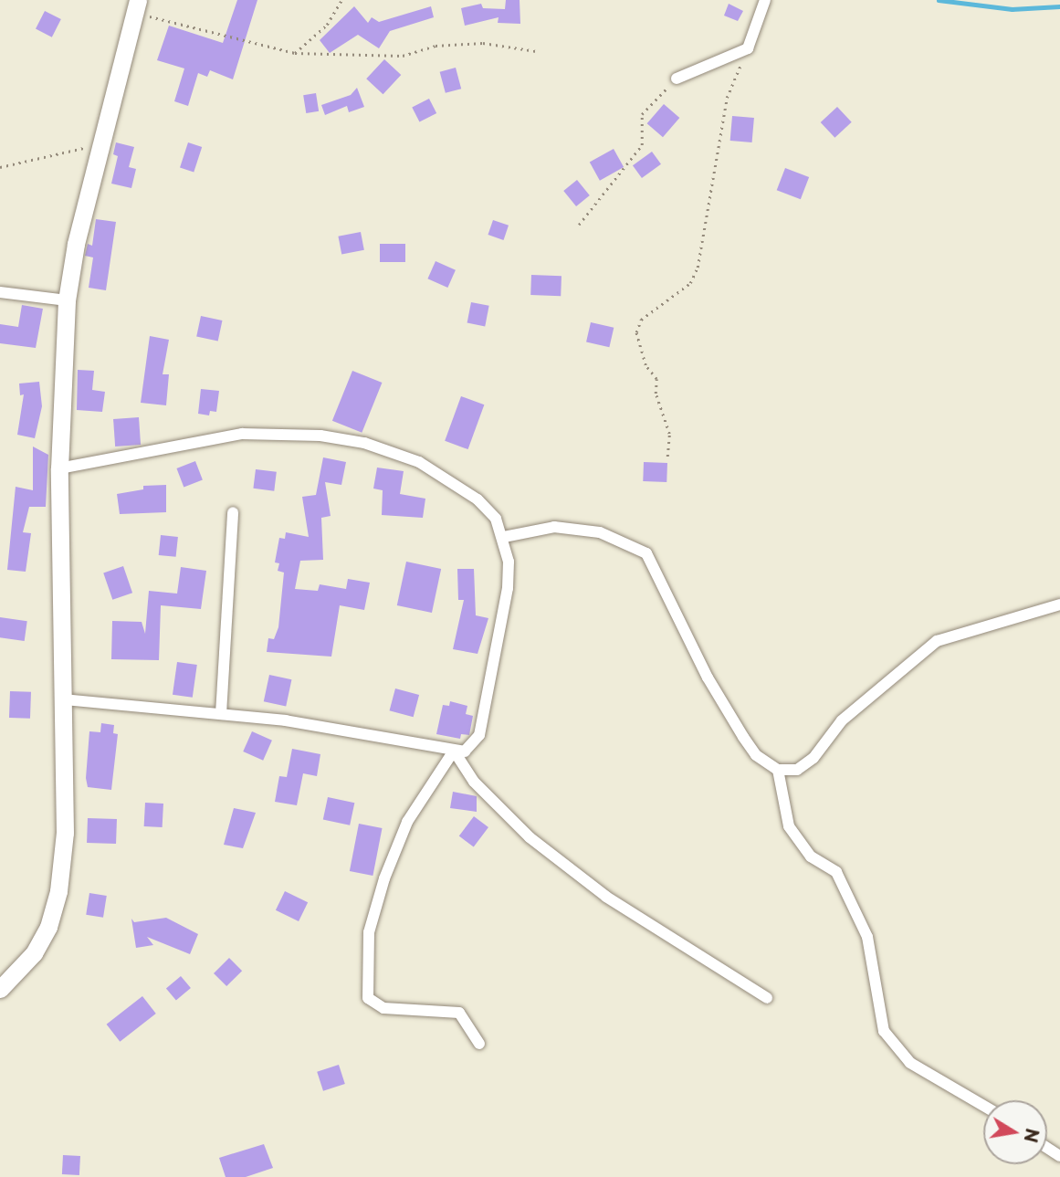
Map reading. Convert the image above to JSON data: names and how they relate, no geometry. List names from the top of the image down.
{
  "north": "right"
}
